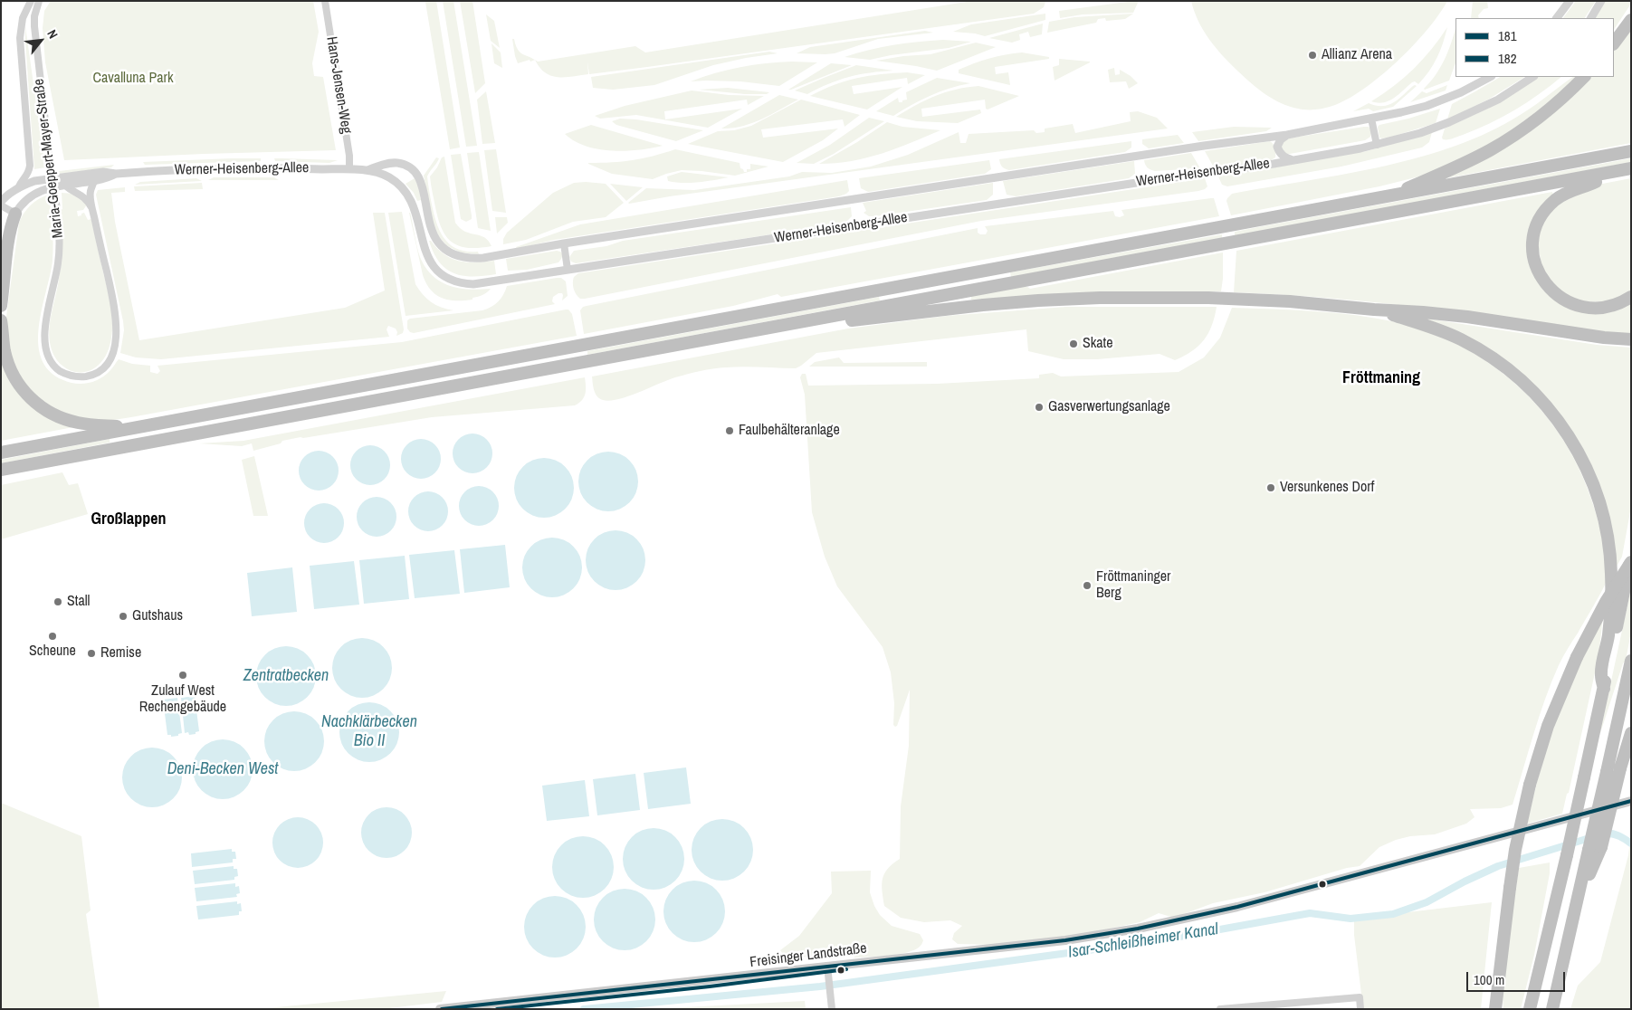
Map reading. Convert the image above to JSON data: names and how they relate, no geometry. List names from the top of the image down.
{
  "streets": {
    "main road": ["Freisinger Landstraße"],
    "street": ["Hans-Jensen-Weg", "Maria-Goeppert-Mayer-Straße", "Werner-Heisenberg-Allee"]
  },
  "crossings": [
    ["Hans-Jensen-Weg", "Werner-Heisenberg-Allee"],
    ["Maria-Goeppert-Mayer-Straße", "Werner-Heisenberg-Allee"]
  ],
  "districts": ["Fröttmaning", "Großlappen"],
  "water": [
    "Zentratbecken",
    "Nachklärbecken Bio II",
    "Deni-Becken West",
    "Isar-Schleißheimer Kanal"
  ],
  "parks": ["Cavalluna Park"],
  "places": [
    "Allianz Arena",
    "Skate",
    "Gasverwertungsanlage",
    "Faulbehälteranlage",
    "Versunkenes Dorf",
    "Fröttmaninger Berg",
    "Stall",
    "Gutshaus",
    "Scheune",
    "Remise",
    "Zulauf West Rechengebäude"
  ],
  "lines": ["transit line 181", "transit line 182"],
  "legend": ["181", "182"],
  "scale_bar": "100 m",
  "north": "top right"
}
